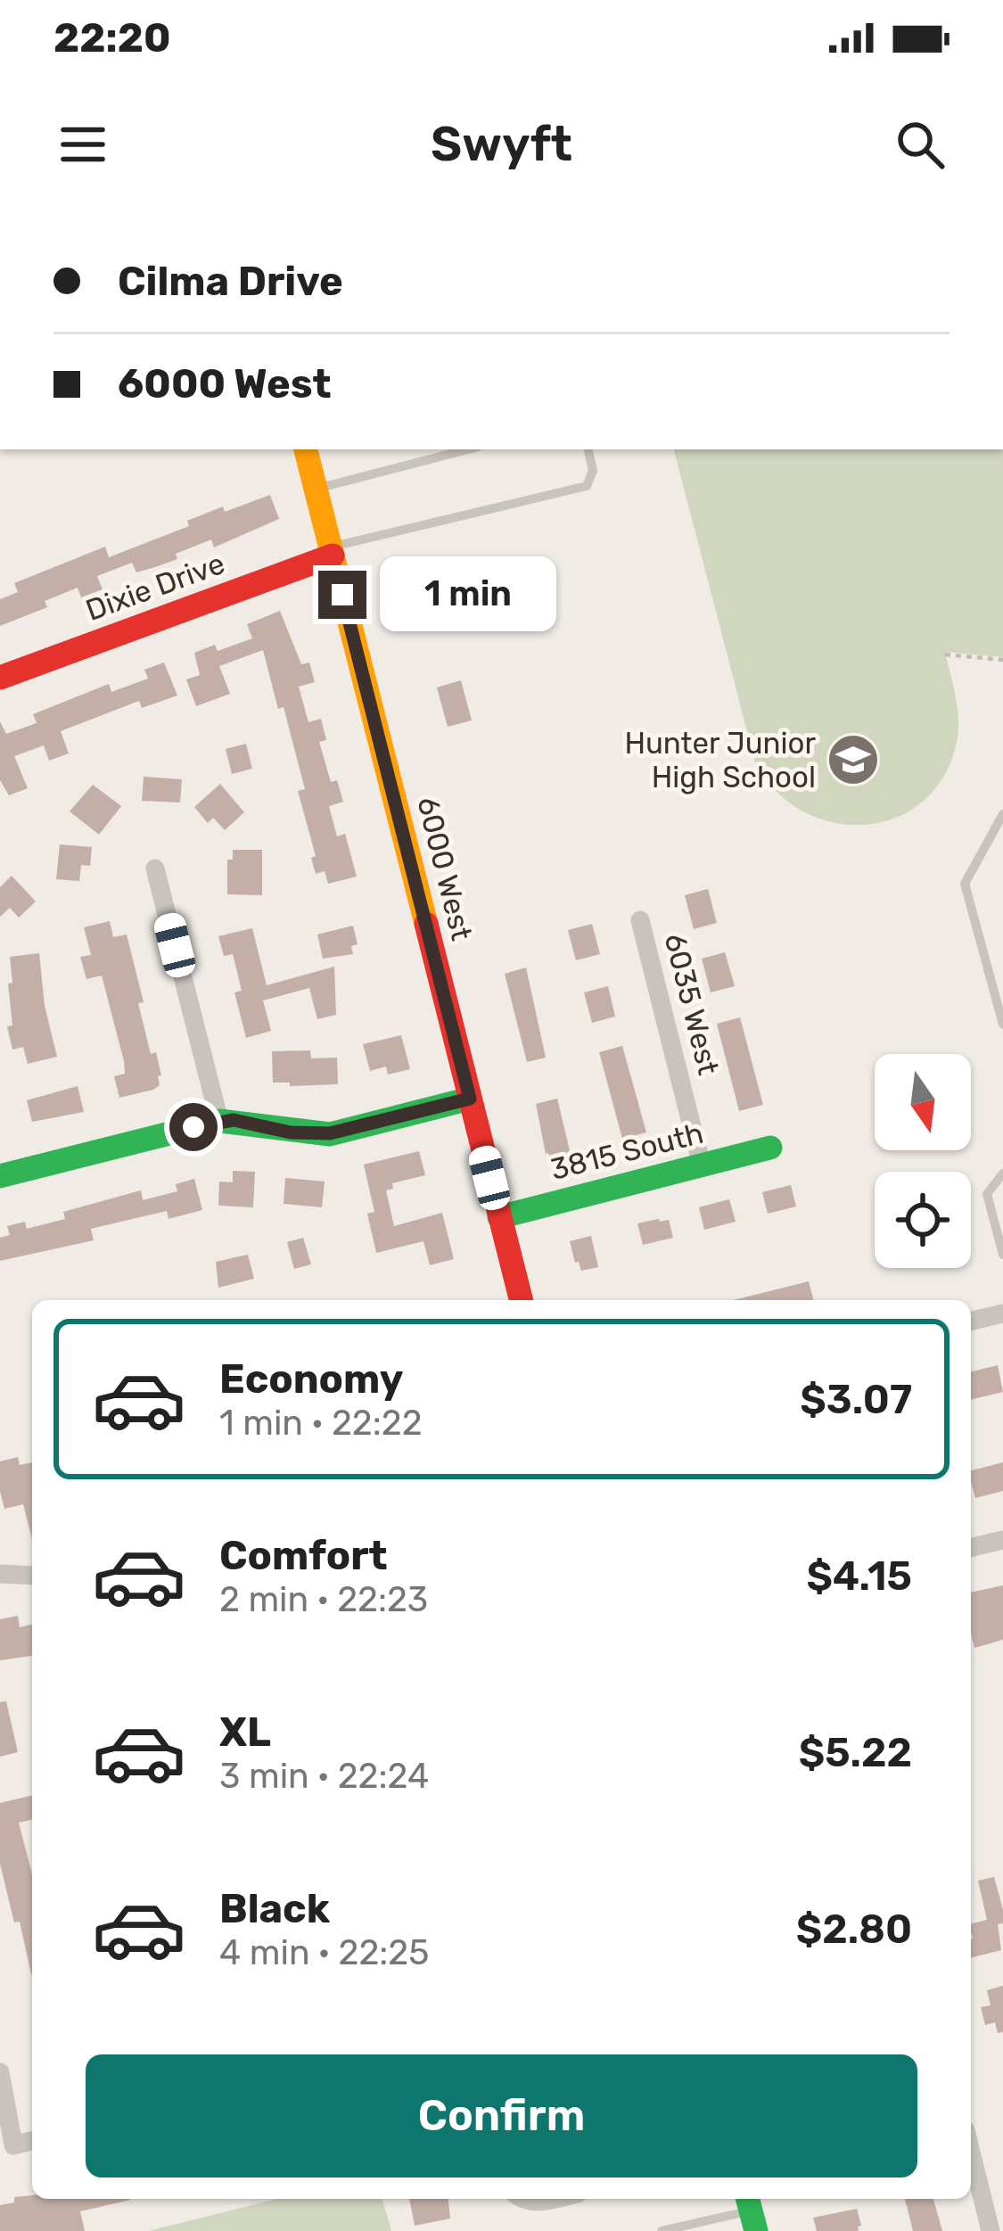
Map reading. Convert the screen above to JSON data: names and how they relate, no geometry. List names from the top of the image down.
{
  "streets": {
    "street": [
      "Dixie Drive",
      "6000 West",
      "6035 West",
      "3815 South"
    ]
  },
  "crossings": [
    ["Dixie Drive", "6000 West"],
    ["6000 West", "3815 South"],
    ["6035 West", "3815 South"]
  ],
  "places": {
    "school or university": ["Hunter Junior High School"]
  },
  "north": "bottom",
  "page": {
    "status": "22:20",
    "header": "Swyft",
    "banner": ["Cilma Drive", "6000 West"],
    "bubble": "1 min",
    "list": [
      {
        "name": "Economy",
        "note": "1 min · 22:22",
        "value": "$3.07"
      },
      {
        "name": "Comfort",
        "note": "2 min · 22:23",
        "value": "$4.15"
      },
      {
        "name": "XL",
        "note": "3 min · 22:24",
        "value": "$5.22"
      },
      {
        "name": "Black",
        "note": "4 min · 22:25",
        "value": "$2.80"
      }
    ],
    "buttons": "Confirm"
  }
}
